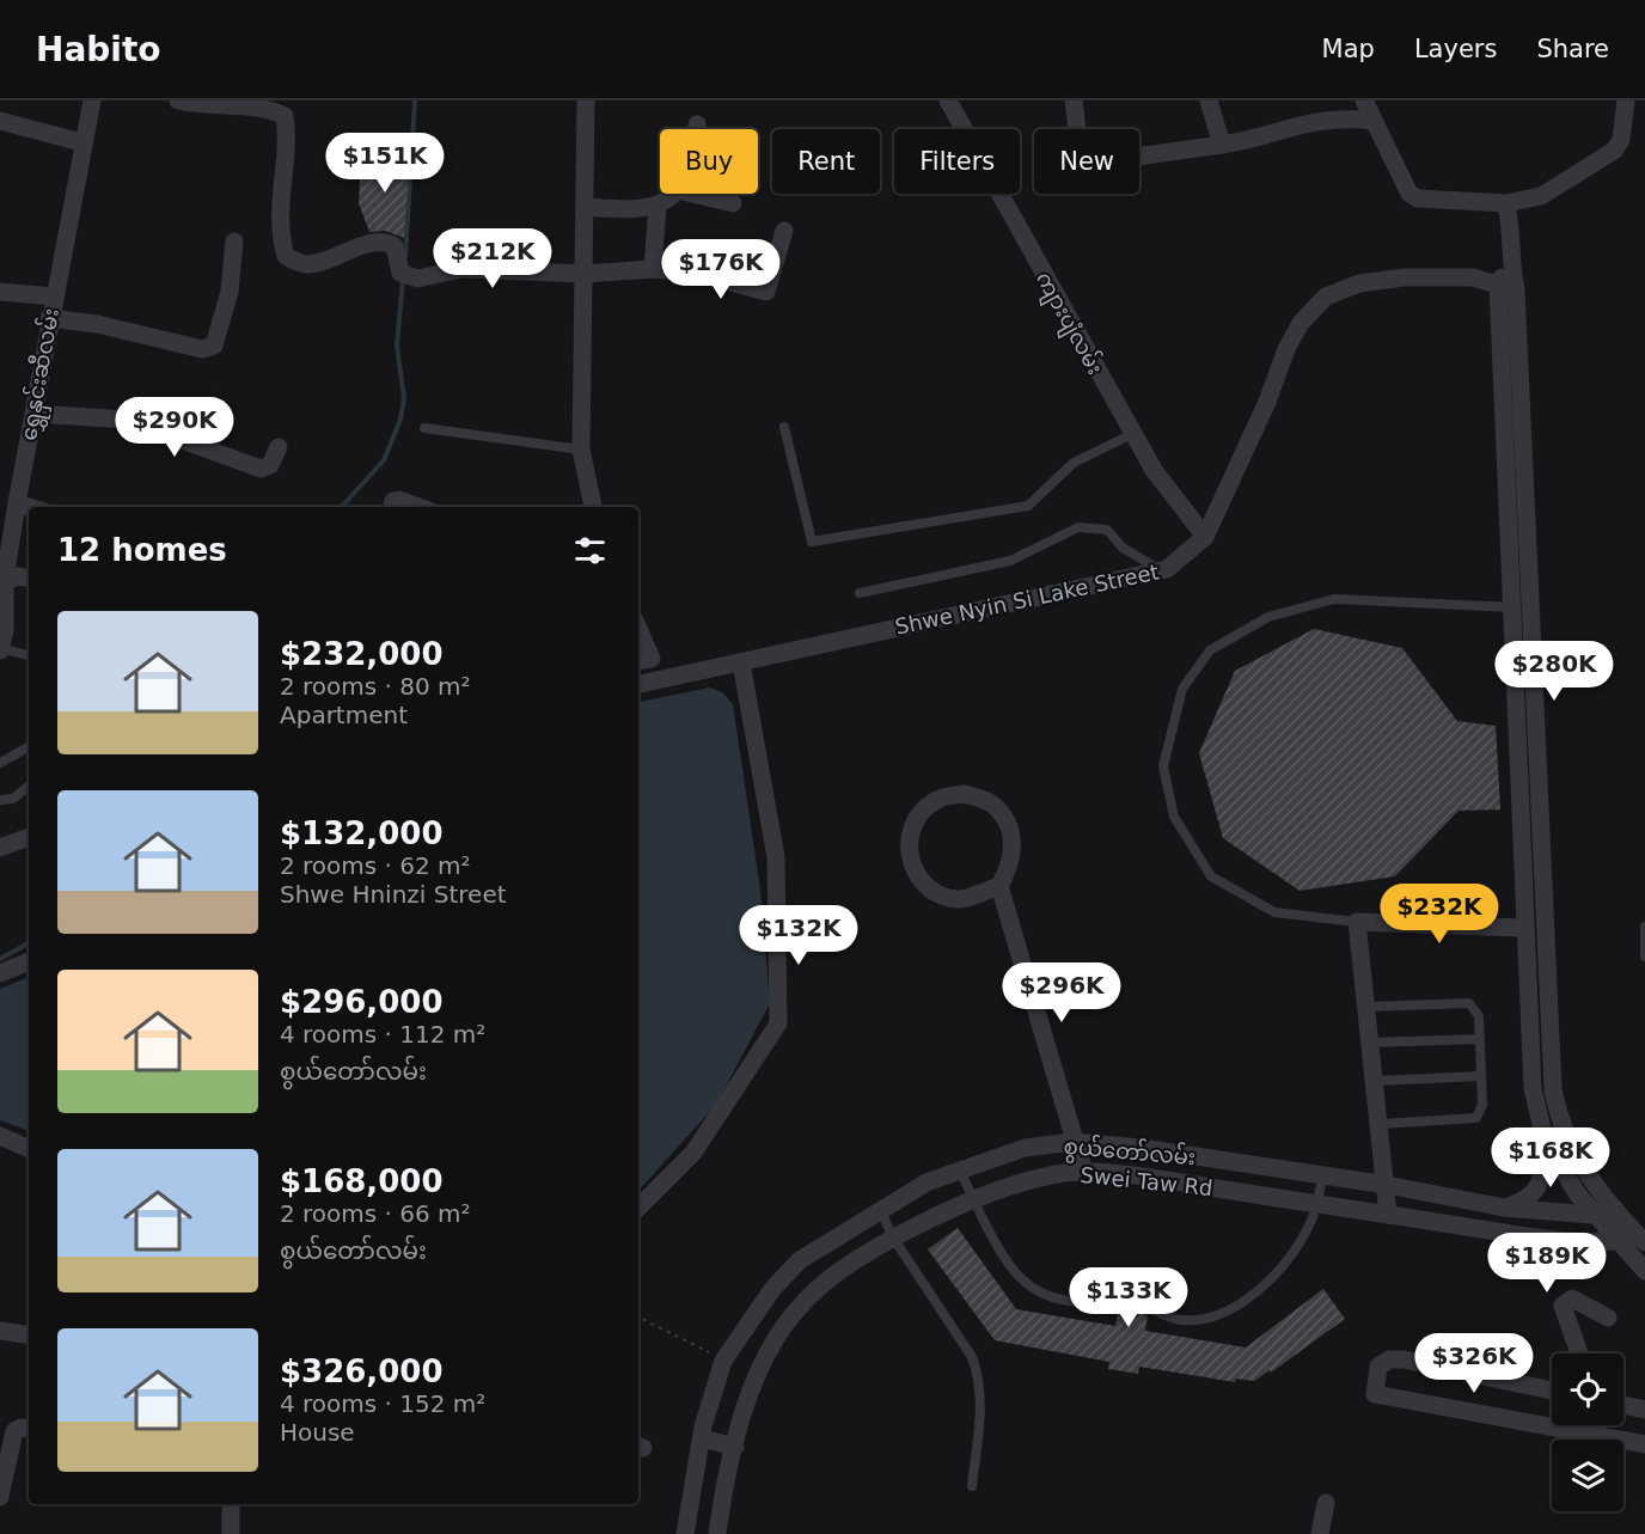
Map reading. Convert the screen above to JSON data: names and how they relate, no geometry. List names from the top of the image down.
{
  "streets": {
    "street": [
      "ကျားပျံလမ်း",
      "ရွှေနှင်းဆီလမ်း",
      "Shwe Nyin Si Lake Street",
      "စွယ်တော်လမ်း",
      "Swei Taw Rd"
    ]
  },
  "crossings": [
    ["ကျားပျံလမ်း", "Shwe Nyin Si Lake Street"]
  ],
  "page": {
    "header": "Habito",
    "nav": ["Map", "Layers", "Share"],
    "chip": [
      "Buy",
      "Rent",
      "Filters",
      "New"
    ],
    "price": [
      "$151K",
      "$212K",
      "$176K",
      "$290K",
      "$280K",
      "$232K",
      "$132K",
      "$296K",
      "$168K",
      "$189K",
      "$133K",
      "$326K"
    ],
    "heading": "12 homes",
    "list": [
      {
        "name": "$232,000",
        "note": "2 rooms · 80 m² · Apartment"
      },
      {
        "name": "$132,000",
        "note": "2 rooms · 62 m² · Shwe Hninzi Street"
      },
      {
        "name": "$296,000",
        "note": "4 rooms · 112 m² · စွယ်တော်လမ်း"
      },
      {
        "name": "$168,000",
        "note": "2 rooms · 66 m² · စွယ်တော်လမ်း"
      },
      {
        "name": "$326,000",
        "note": "4 rooms · 152 m² · House"
      }
    ]
  }
}
